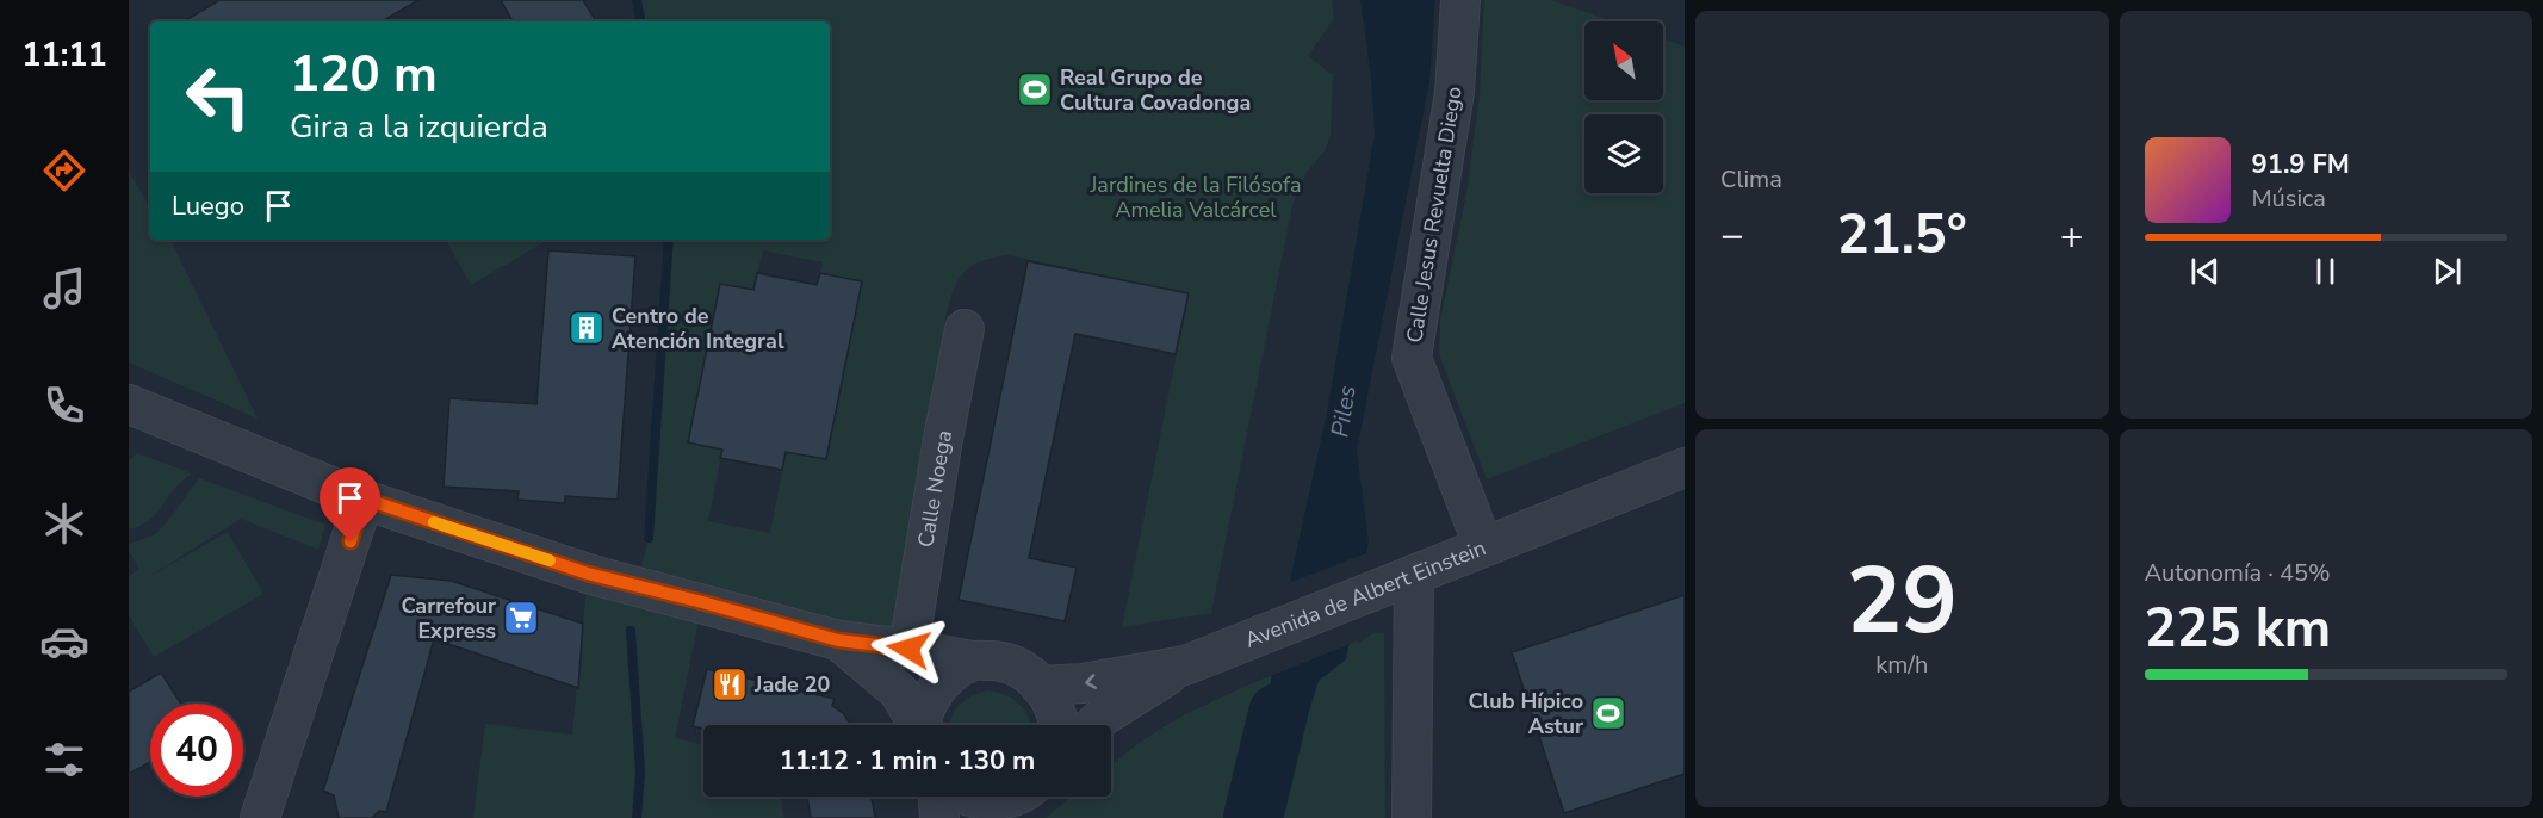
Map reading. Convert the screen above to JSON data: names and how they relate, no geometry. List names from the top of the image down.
{
  "streets": {
    "street": ["Calle Jesus Revuelta Diego", "Calle Noega", "Avenida de Albert Einstein"]
  },
  "crossings": [
    ["Calle Jesus Revuelta Diego", "Avenida de Albert Einstein"]
  ],
  "water": ["Piles"],
  "parks": ["Jardines de la Filósofa Amelia Valcárcel"],
  "places": {
    "sports": ["Real Grupo de Cultura Covadonga", "Club Hípico Astur"],
    "building": ["Centro de Atención Integral"],
    "supermarket": ["Carrefour Express"],
    "restaurant": ["Jade 20"]
  },
  "north": "top left",
  "page": {
    "tabs": "11:11",
    "tile": [
      "Clima",
      ["29", "km/h"],
      ["Autonomía · 45%", "225 km"]
    ],
    "turn": ["120 m", "Gira a la izquierda"],
    "song": ["91.9 FM", "Música"],
    "then": "Luego",
    "heat": ["−", "21.5°", "+"],
    "limit": "40",
    "trip": "11:12 · 1 min · 130 m"
  }
}
